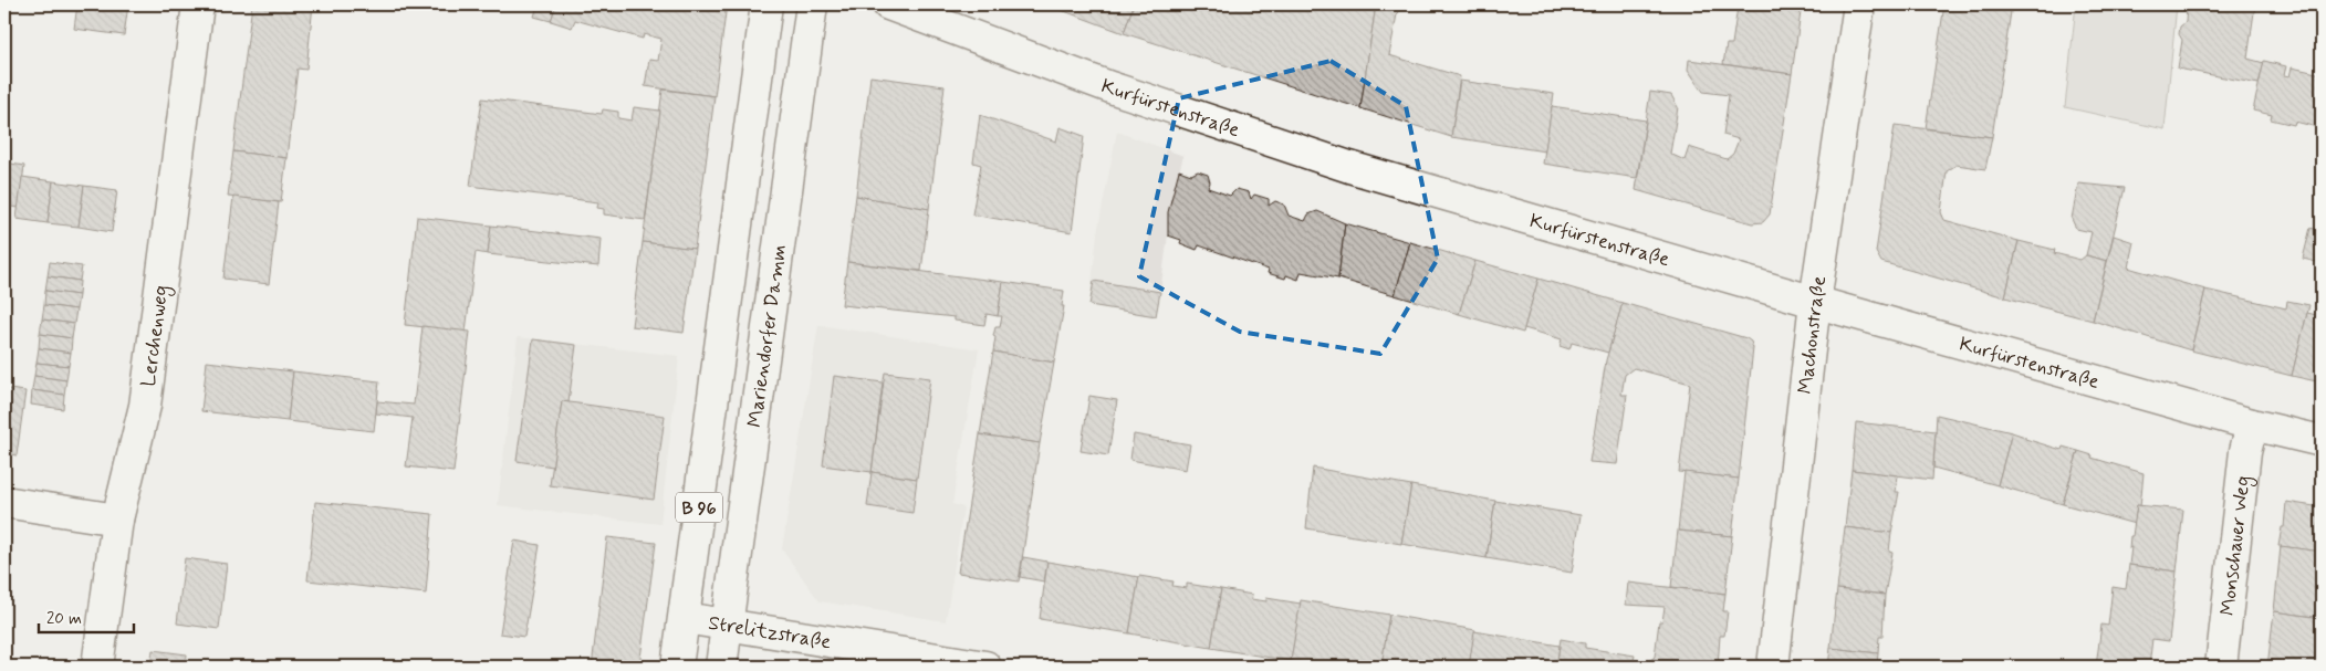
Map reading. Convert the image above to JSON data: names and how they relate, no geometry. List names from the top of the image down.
{
  "streets": {
    "street": [
      "Kurfürstenstraße",
      "Machonstraße",
      "Mariendorfer Damm",
      "Lerchenweg",
      "B 96",
      "Monschauer Weg",
      "Strelitzstraße"
    ]
  },
  "crossings": [
    ["Kurfürstenstraße", "Machonstraße"],
    ["Kurfürstenstraße", "Monschauer Weg"],
    ["Mariendorfer Damm", "Strelitzstraße"],
    ["B 96", "Strelitzstraße"]
  ],
  "scale_bar": "20 m"
}
